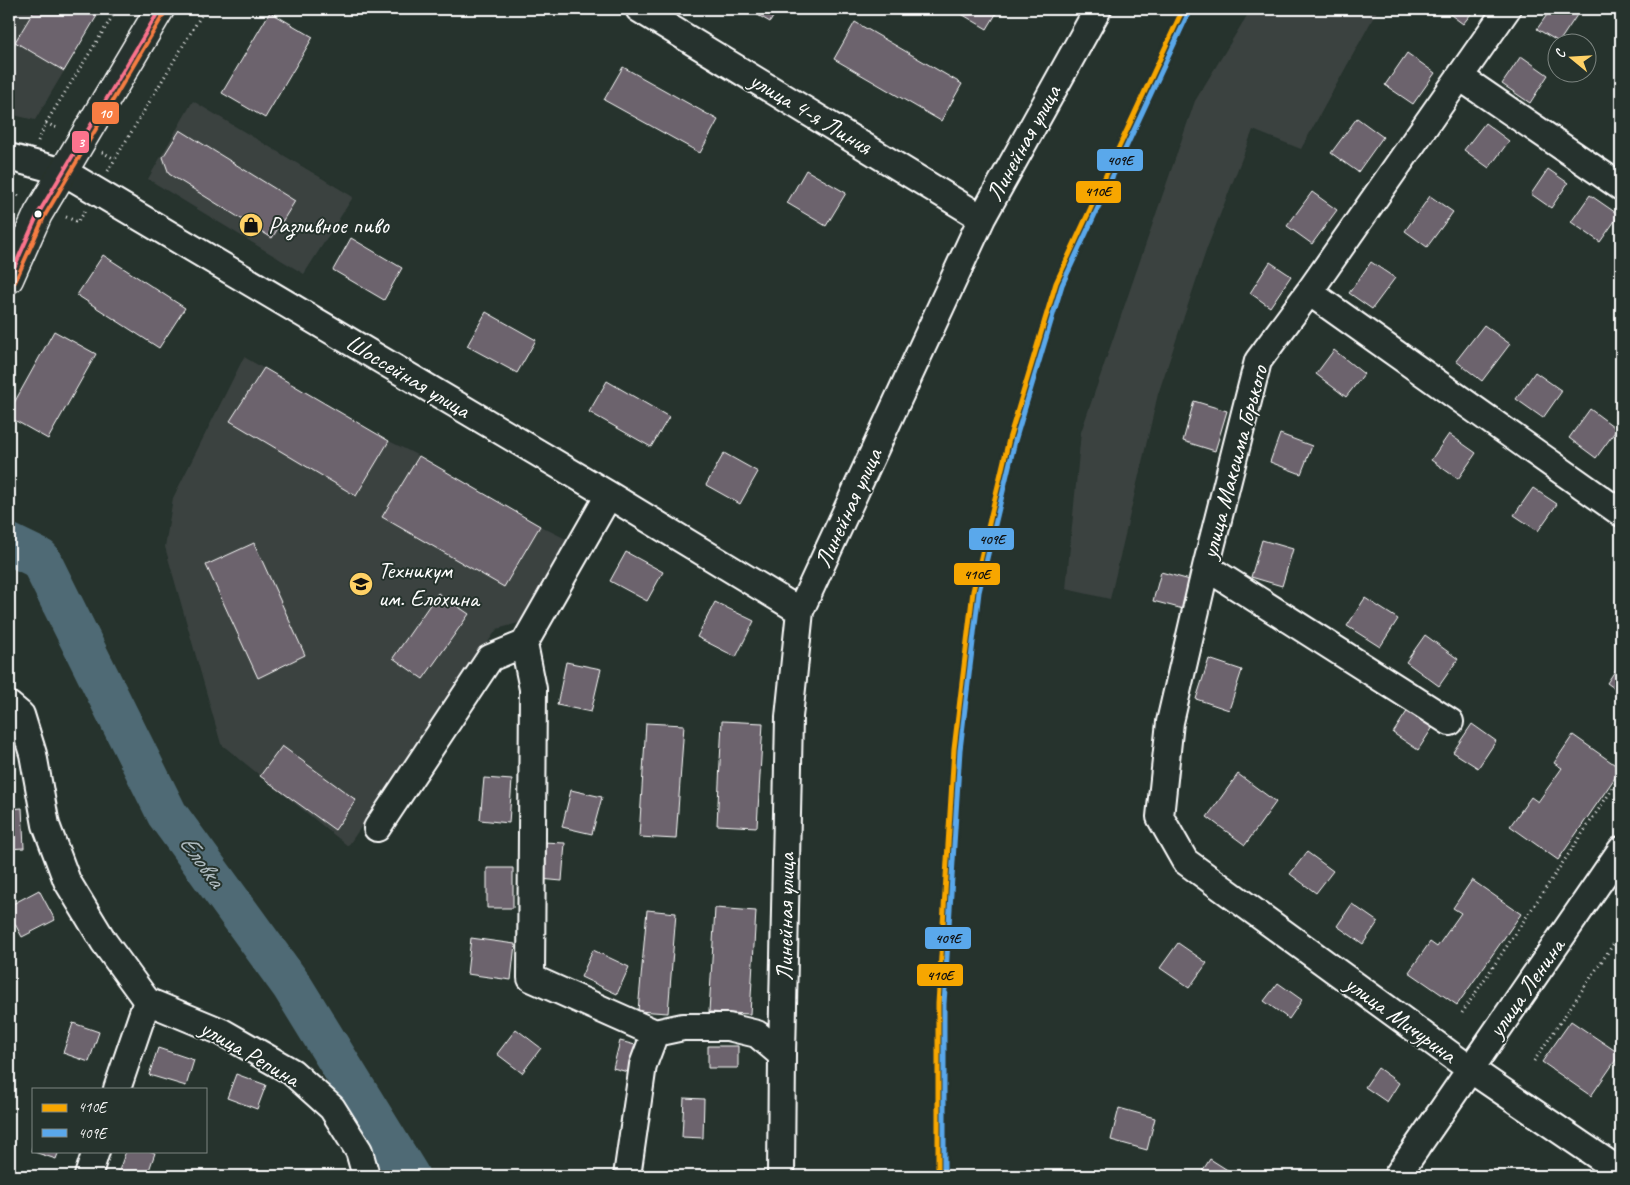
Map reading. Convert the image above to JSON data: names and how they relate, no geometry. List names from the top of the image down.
{
  "streets": {
    "street": [
      "улица 4-я Линия",
      "Линейная улица",
      "Шоссейная улица",
      "улица Максима Горького",
      "улица Ленина",
      "улица Мичурина",
      "улица Репина"
    ]
  },
  "crossings": [
    ["улица 4-я Линия", "Линейная улица"],
    ["Линейная улица", "Шоссейная улица"],
    ["улица Максима Горького", "улица Мичурина"],
    ["улица Ленина", "улица Мичурина"]
  ],
  "water": ["Еловка"],
  "places": {
    "shop": ["Разливное пиво"],
    "school or university": ["Техникум им. Елохина"]
  },
  "lines": [
    "transit line 410E",
    "transit line 3",
    "transit line 409E",
    "transit line 10"
  ],
  "legend": ["410E", "409E"],
  "north": "left"
}
